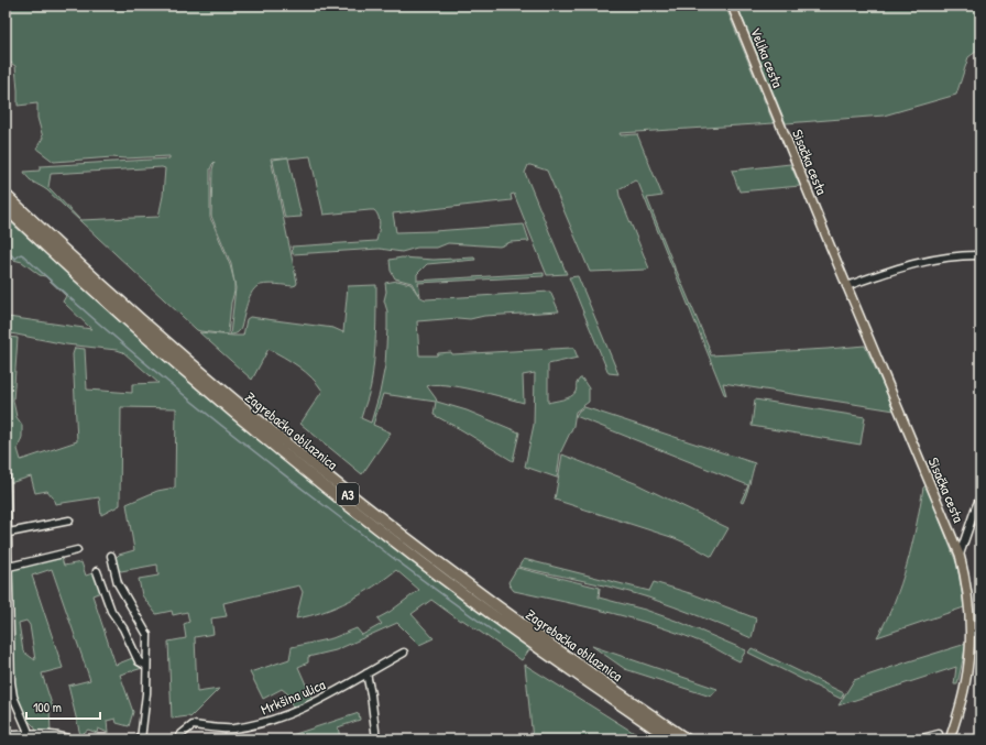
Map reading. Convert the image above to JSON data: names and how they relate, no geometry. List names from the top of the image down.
{
  "streets": {
    "highway": ["Zagrebačka obilaznica", "A3"],
    "main road": ["Velika cesta", "Sisačka cesta"],
    "street": ["Mrkšina ulica"]
  },
  "crossings": [
    ["Velika cesta", "Sisačka cesta"]
  ],
  "scale_bar": "100 m"
}
